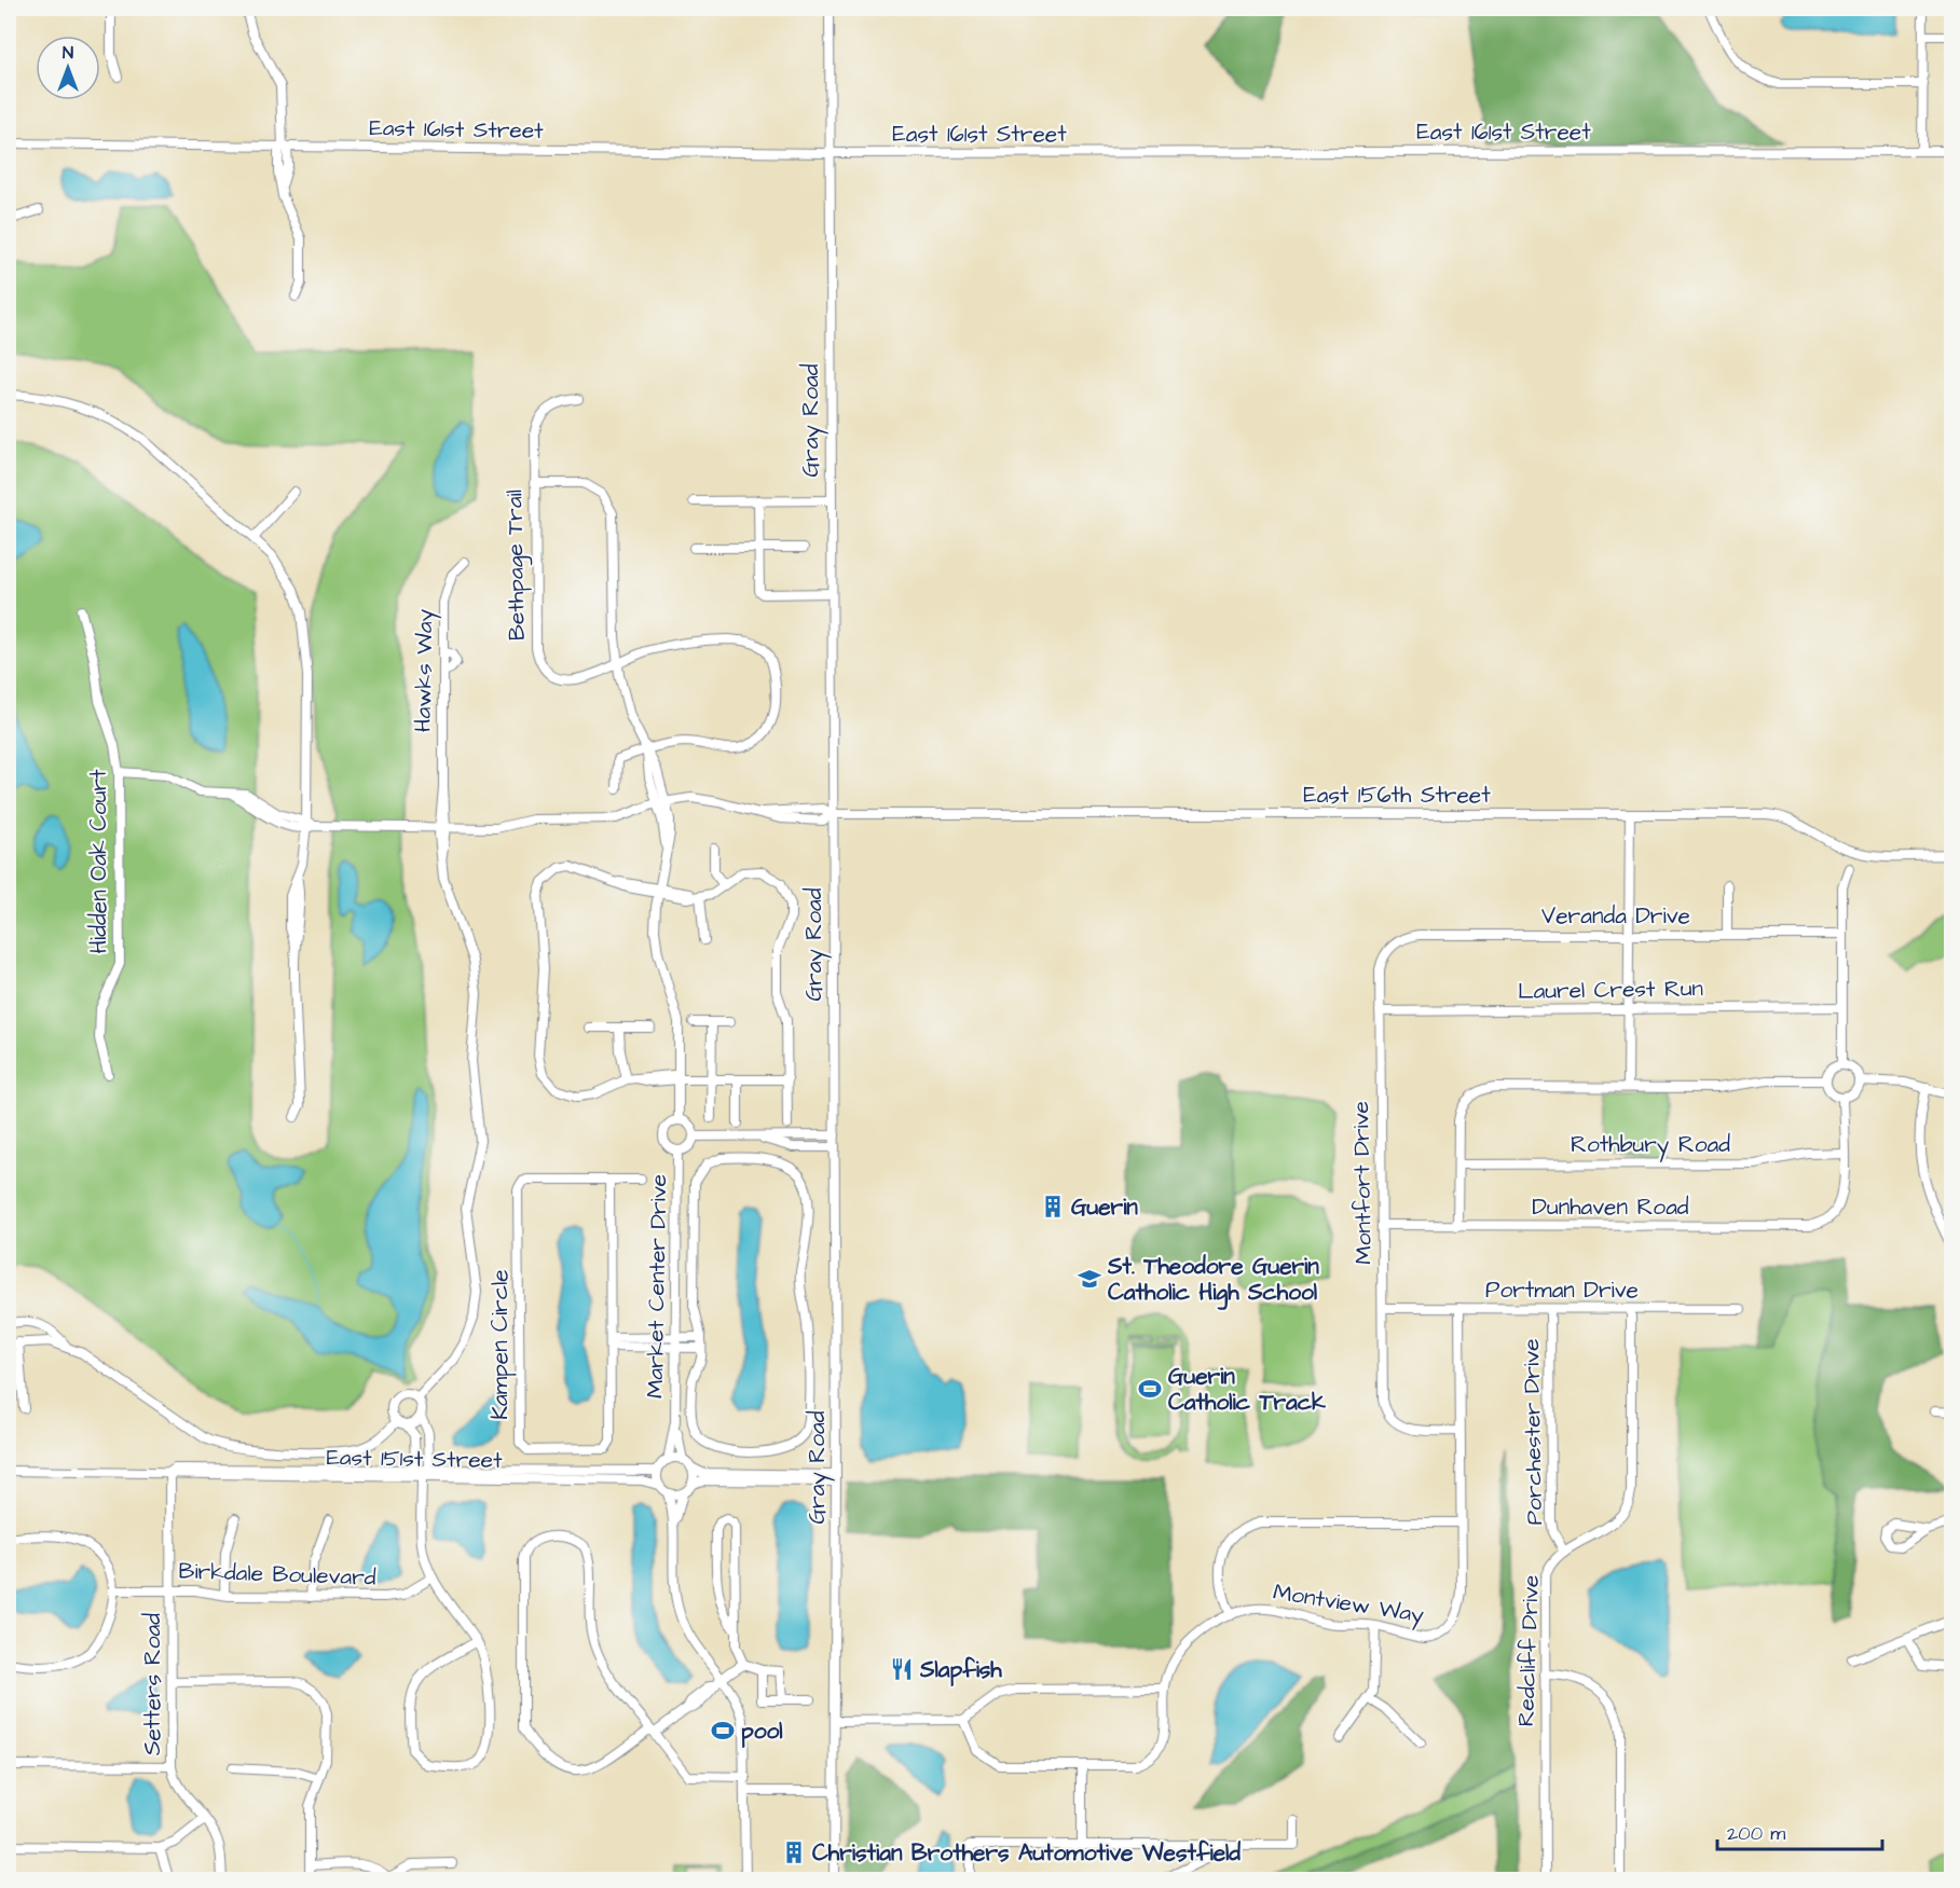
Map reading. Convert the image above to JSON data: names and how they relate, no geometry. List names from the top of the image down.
{
  "streets": {
    "street": [
      "East 161st Street",
      "Gray Road",
      "Bethpage Trail",
      "Hawks Way",
      "East 156th Street",
      "Hidden Oak Court",
      "Veranda Drive",
      "Laurel Crest Run",
      "Rothbury Road",
      "Montfort Drive",
      "Dunhaven Road",
      "Market Center Drive",
      "Portman Drive",
      "Kampen Circle",
      "Porchester Drive",
      "East 151st Street",
      "Birkdale Boulevard",
      "Montview Way",
      "Redcliff Drive",
      "Setters Road"
    ]
  },
  "crossings": [
    ["East 161st Street", "Gray Road"],
    ["Gray Road", "East 156th Street"],
    ["Hawks Way", "East 156th Street"],
    ["East 156th Street", "Hidden Oak Court"],
    ["Veranda Drive", "Montfort Drive"],
    ["Laurel Crest Run", "Montfort Drive"],
    ["Rothbury Road", "Dunhaven Road"],
    ["Montfort Drive", "Dunhaven Road"],
    ["Montfort Drive", "Portman Drive"],
    ["Montfort Drive", "Montview Way"],
    ["Market Center Drive", "East 151st Street"],
    ["Portman Drive", "Porchester Drive"],
    ["Portman Drive", "Montview Way"],
    ["Portman Drive", "Redcliff Drive"],
    ["Porchester Drive", "Redcliff Drive"],
    ["East 151st Street", "Setters Road"],
    ["Birkdale Boulevard", "Setters Road"]
  ],
  "places": {
    "building": ["Guerin", "Christian Brothers Automotive Westfield"],
    "school or university": ["St. Theodore Guerin Catholic High School"],
    "sports": ["Guerin Catholic Track", "pool"],
    "restaurant": ["Slapfish"]
  },
  "scale_bar": "200 m",
  "north": "top"
}
